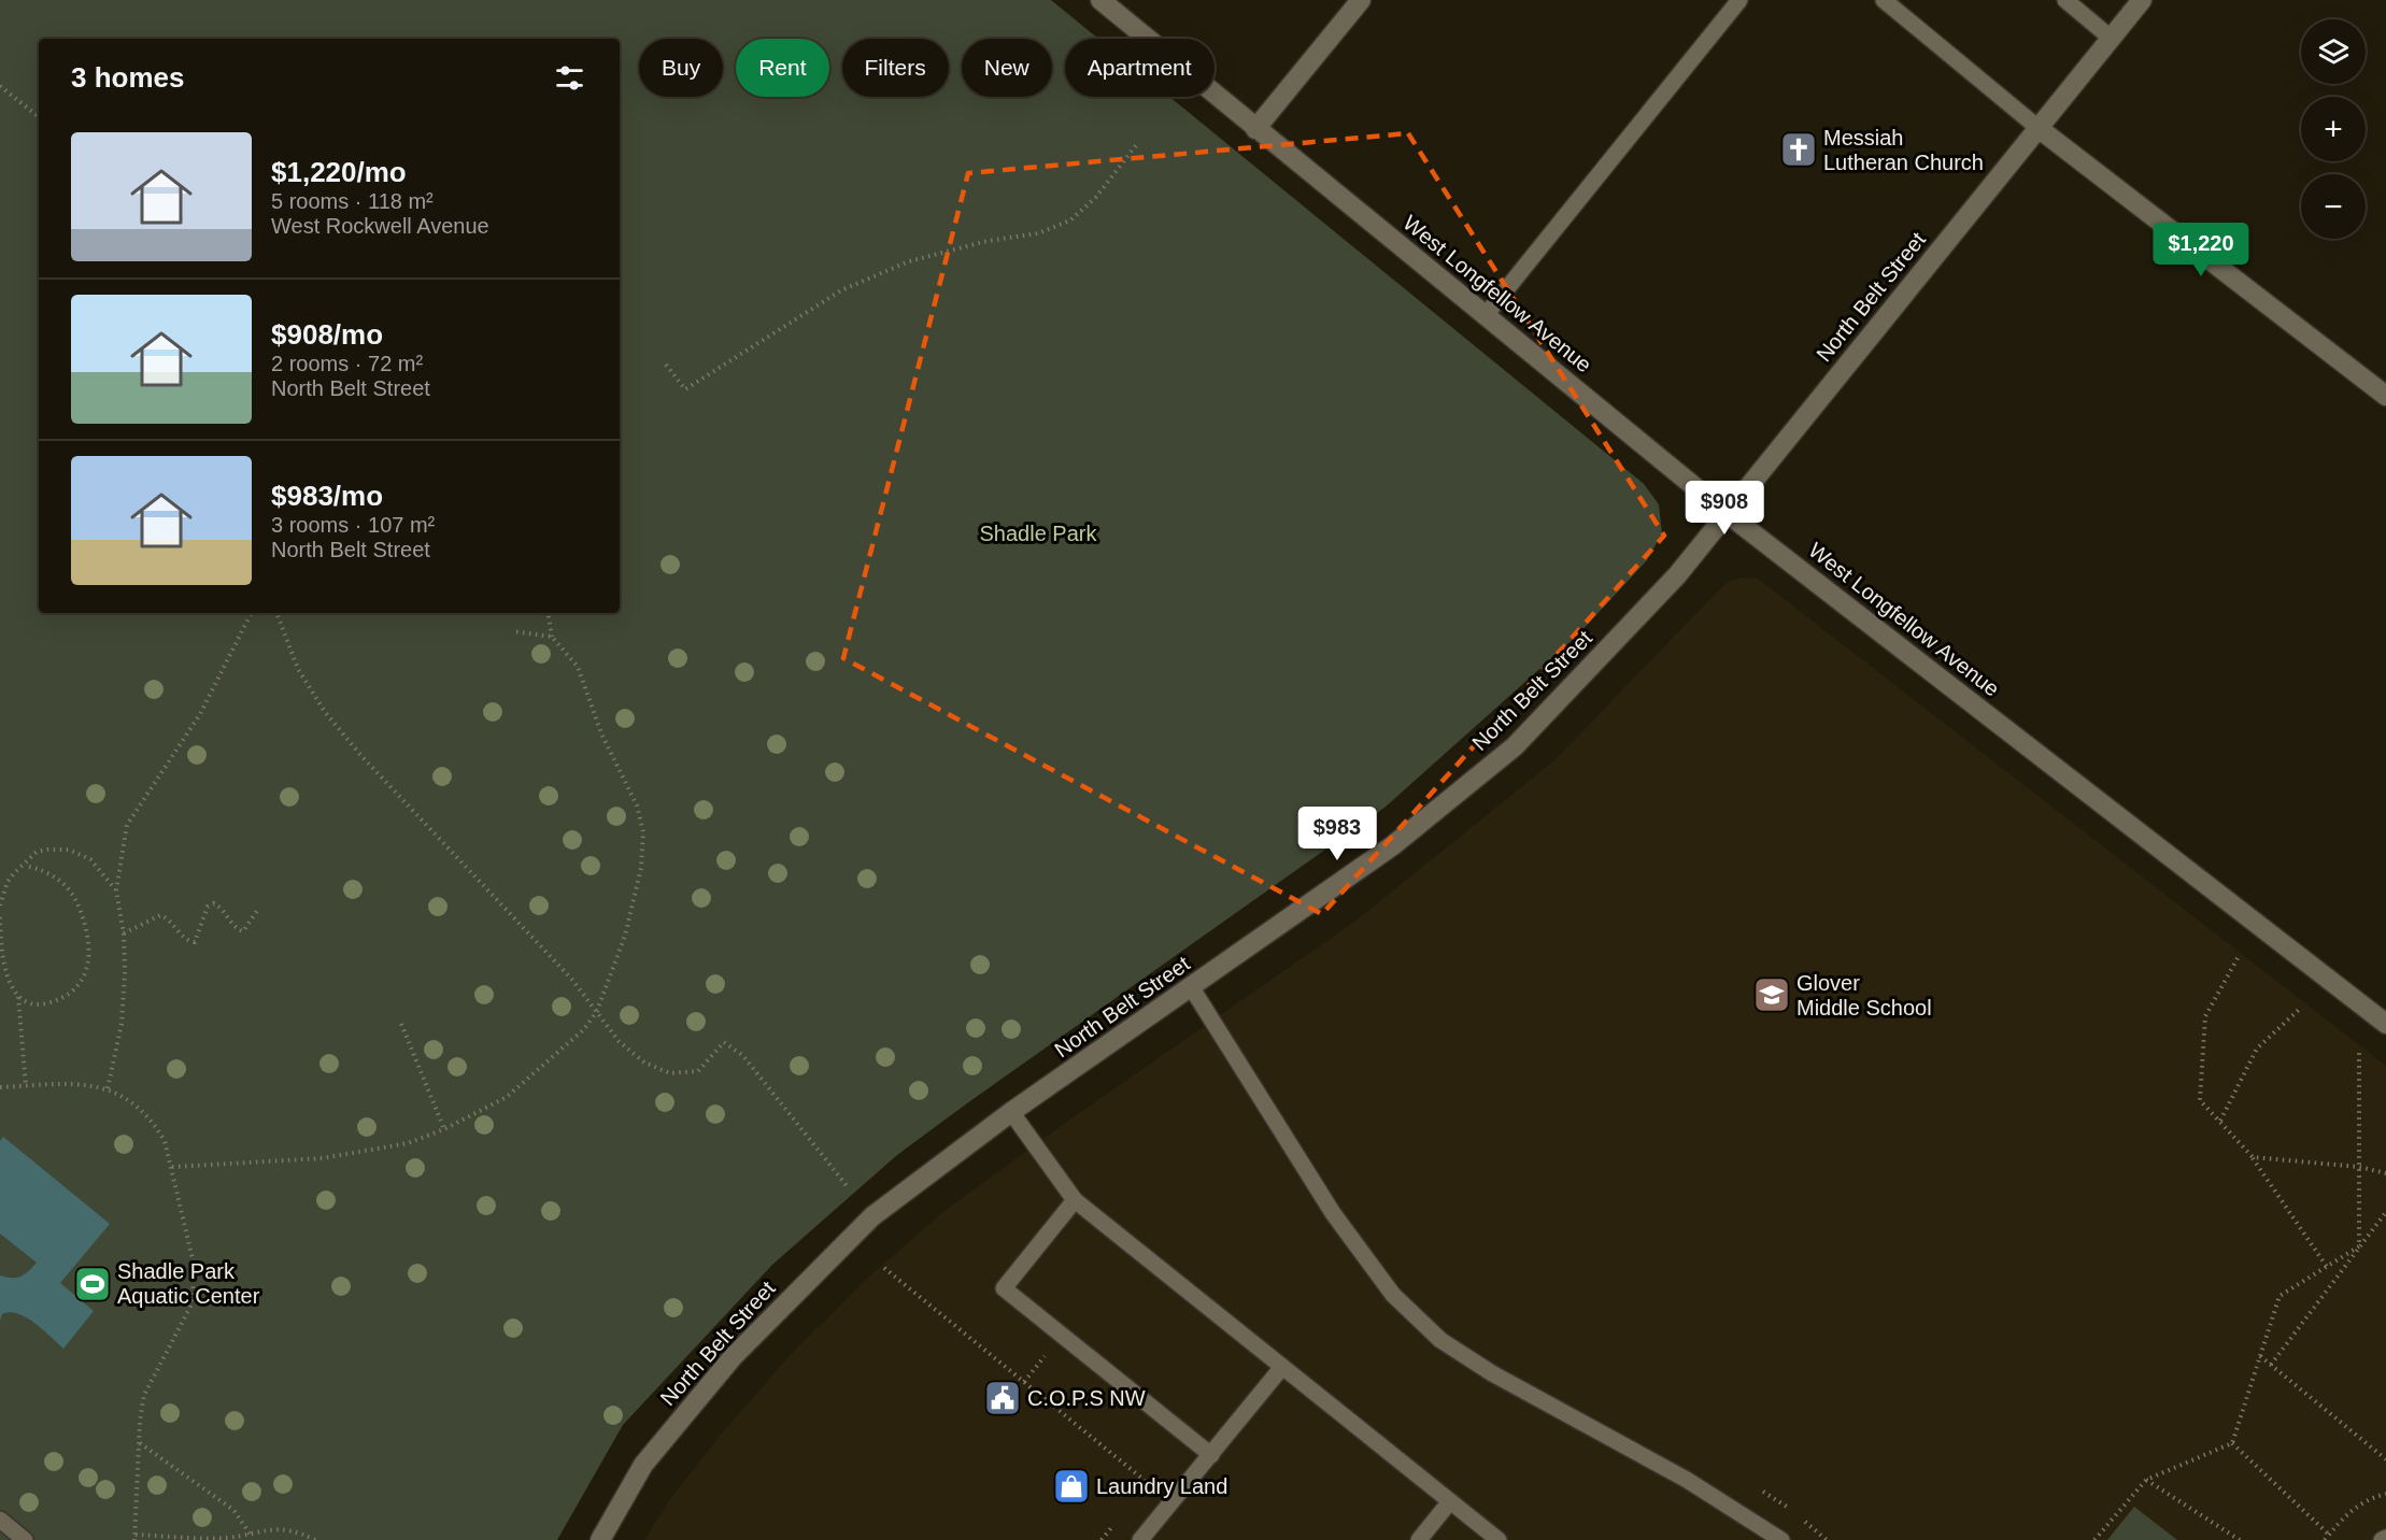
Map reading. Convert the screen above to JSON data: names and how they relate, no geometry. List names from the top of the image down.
{
  "streets": {
    "street": ["West Longfellow Avenue", "North Belt Street"]
  },
  "crossings": [
    ["West Longfellow Avenue", "North Belt Street"]
  ],
  "parks": ["Shadle Park"],
  "places": {
    "church": ["Messiah Lutheran Church"],
    "school or university": ["Glover Middle School"],
    "sports": ["Shadle Park Aquatic Center"],
    "public building": ["C.O.P.S NW"],
    "shop": ["Laundry Land"]
  },
  "page": {
    "map_buttons": ["+", "−"],
    "chip": [
      "Buy",
      "Rent",
      "Filters",
      "New",
      "Apartment"
    ],
    "heading": "3 homes",
    "list": [
      {
        "name": "$1,220/mo",
        "note": "5 rooms · 118 m² · West Rockwell Avenue"
      },
      {
        "name": "$908/mo",
        "note": "2 rooms · 72 m² · North Belt Street"
      },
      {
        "name": "$983/mo",
        "note": "3 rooms · 107 m² · North Belt Street"
      }
    ],
    "price": ["$1,220", "$908", "$983"]
  }
}
